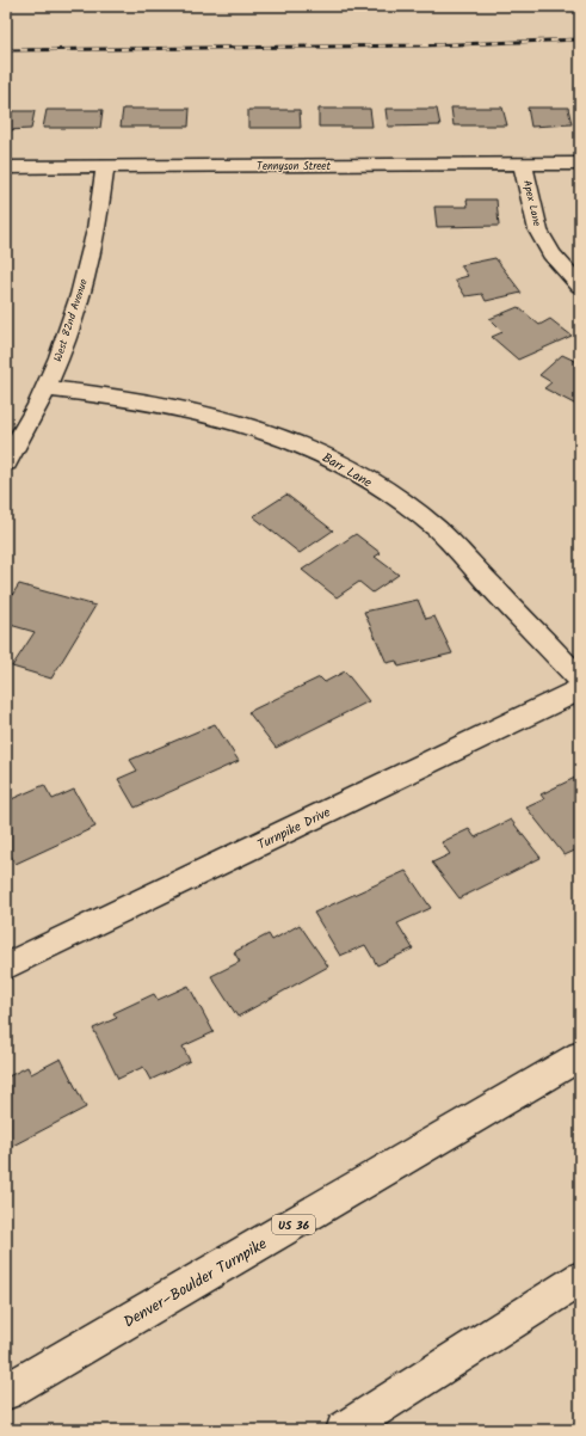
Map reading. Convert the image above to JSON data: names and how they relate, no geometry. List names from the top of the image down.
{
  "streets": {
    "main road": [
      "Tennyson Street",
      "Apex Lane",
      "West 82nd Avenue",
      "Barr Lane",
      "Turnpike Drive",
      "US 36",
      "Denver–Boulder Turnpike"
    ]
  },
  "crossings": [
    ["Tennyson Street", "Apex Lane"],
    ["Tennyson Street", "West 82nd Avenue"],
    ["West 82nd Avenue", "Barr Lane"]
  ]
}
